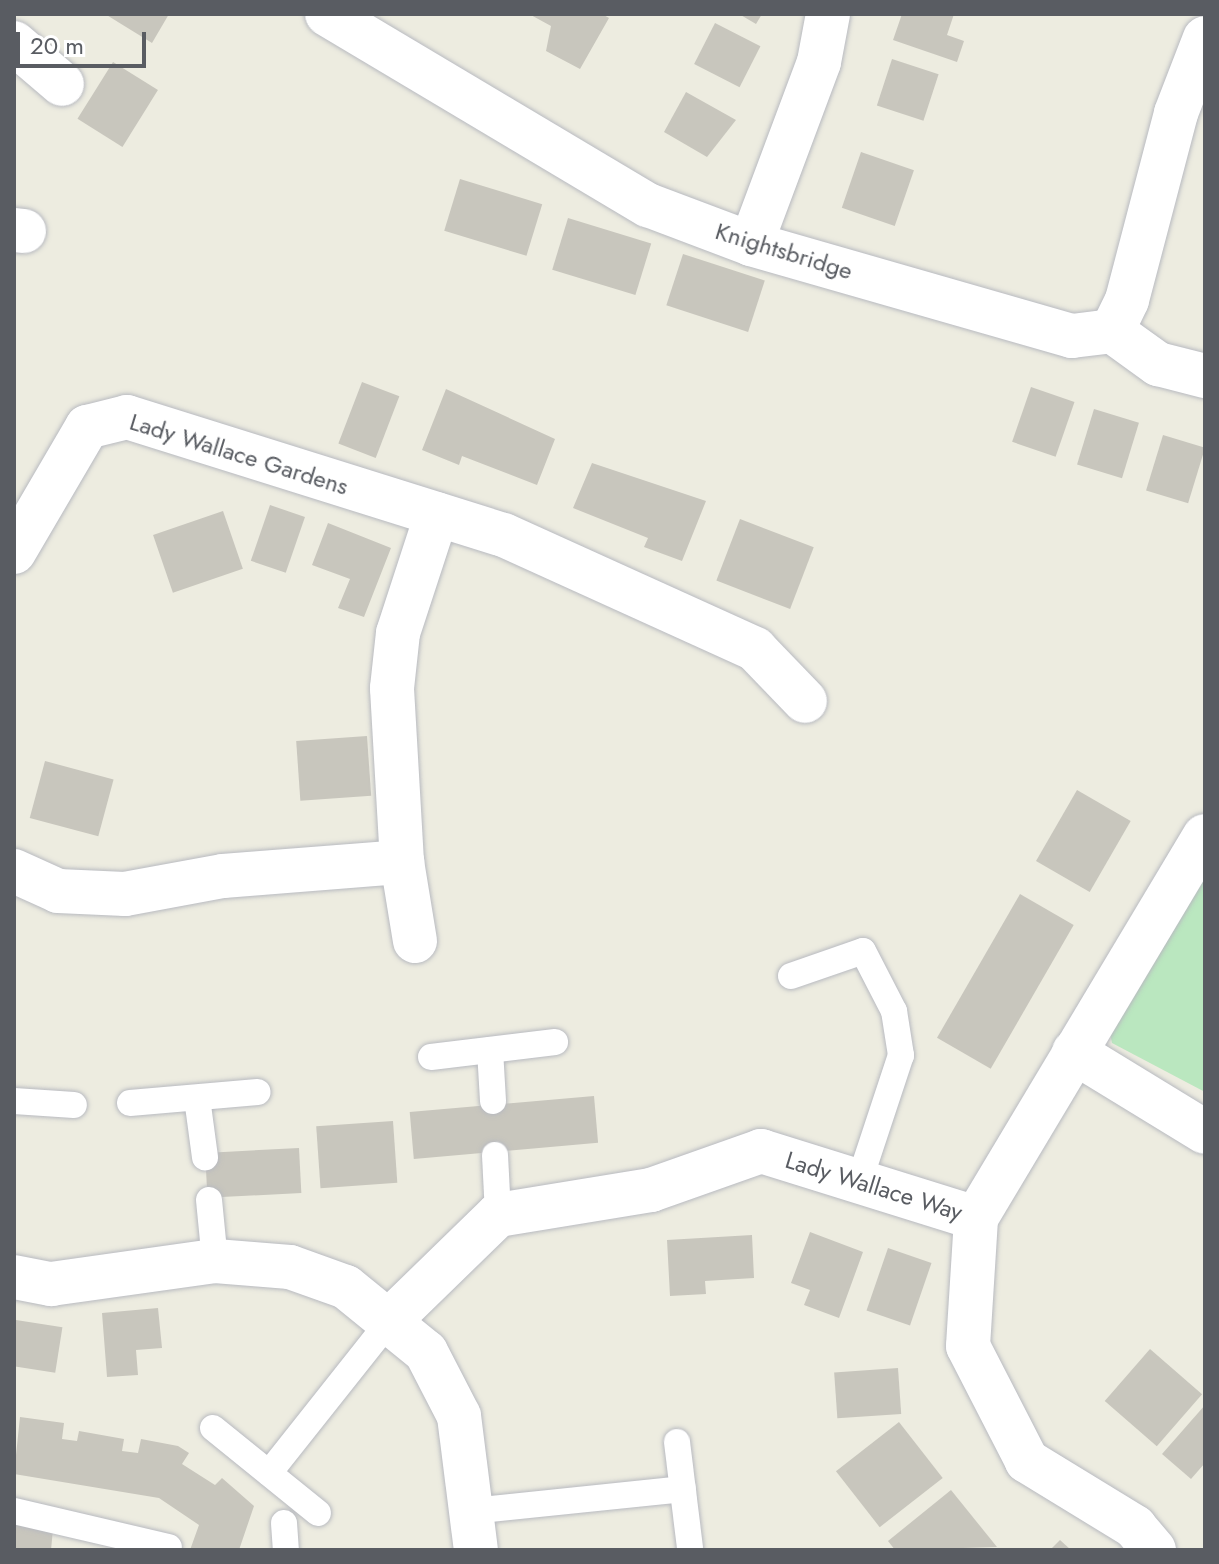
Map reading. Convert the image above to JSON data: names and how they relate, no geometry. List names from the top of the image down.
{
  "streets": {
    "street": ["Knightsbridge", "Lady Wallace Gardens", "Lady Wallace Way"]
  },
  "scale_bar": "20 m"
}
